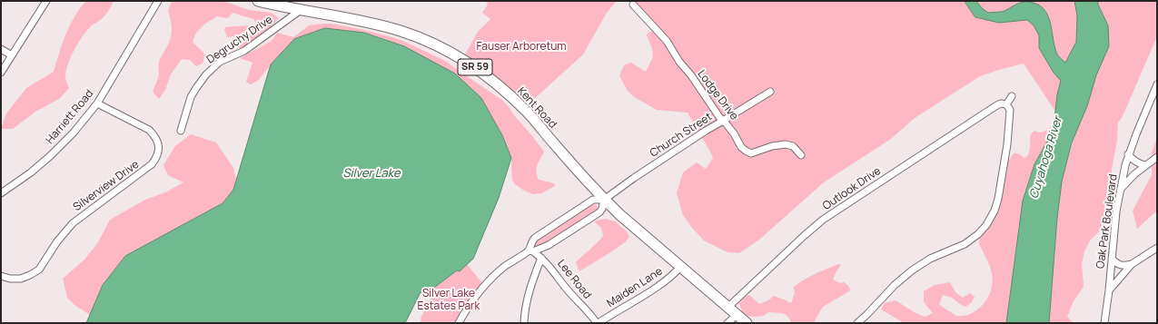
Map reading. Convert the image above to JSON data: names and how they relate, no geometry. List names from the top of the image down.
{
  "streets": {
    "main road": ["SR 59", "Kent Road"],
    "street": [
      "Degruchy Drive",
      "Lodge Drive",
      "Harriett Road",
      "Church Street",
      "Silverview Drive",
      "Outlook Drive",
      "Oak Park Boulevard",
      "Lee Road",
      "Maiden Lane"
    ]
  },
  "crossings": [
    ["Degruchy Drive", "Kent Road"],
    ["Lodge Drive", "Church Street"],
    ["Kent Road", "Church Street"],
    ["Kent Road", "Outlook Drive"],
    ["Kent Road", "Maiden Lane"],
    ["Harriett Road", "Silverview Drive"],
    ["Lee Road", "Maiden Lane"]
  ],
  "water": ["Cuyahoga River", "Silver Lake"],
  "parks": ["Fauser Arboretum", "Silver Lake Estates Park"]
}
